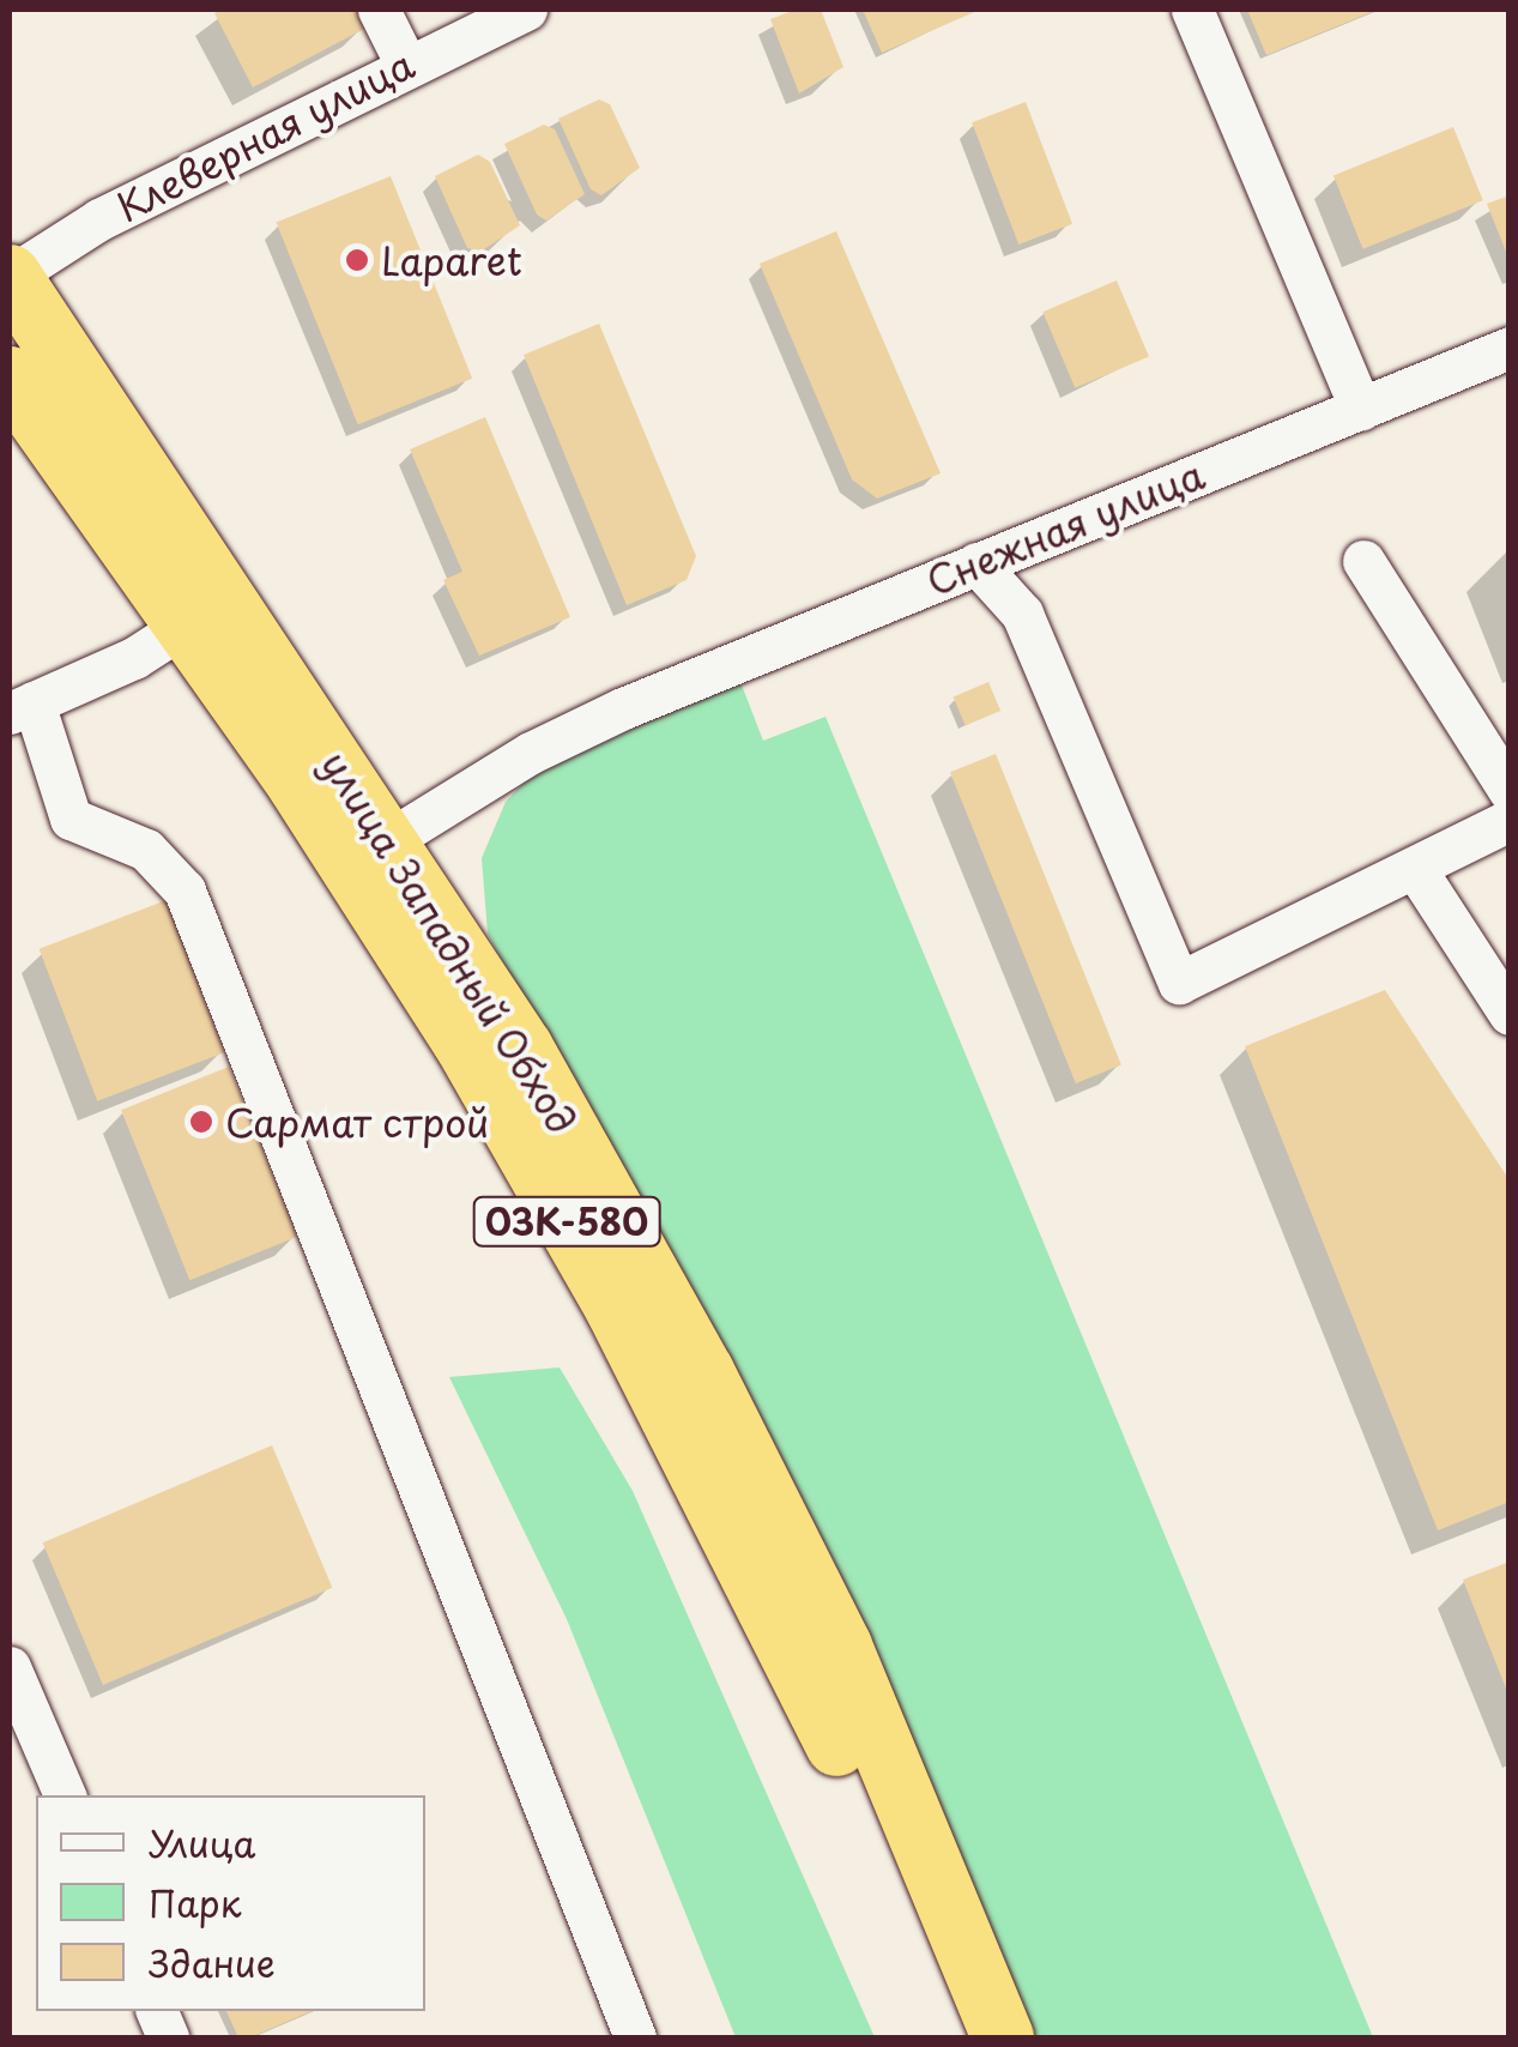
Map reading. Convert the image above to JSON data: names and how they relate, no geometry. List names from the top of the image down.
{
  "streets": {
    "highway": ["улица Западный Обход", "03К-580"],
    "street": ["Клеверная улица", "Снежная улица"]
  },
  "crossings": [
    ["Клеверная улица", "улица Западный Обход"],
    ["Снежная улица", "улица Западный Обход"]
  ],
  "places": ["Laparet", "Сармат строй"],
  "legend": ["Улица", "Парк", "Здание"]
}
